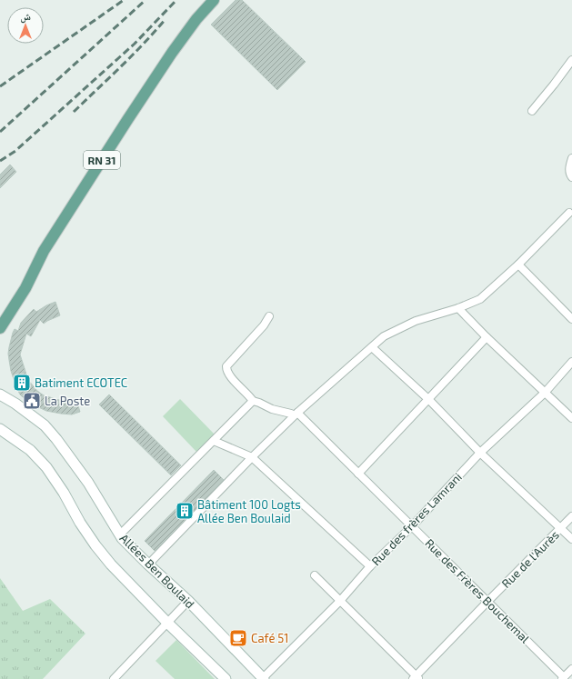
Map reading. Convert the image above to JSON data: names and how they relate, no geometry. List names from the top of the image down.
{
  "streets": {
    "main road": ["RN 31", "Allées Ben Boulaid"],
    "street": ["Rue des frères Lamrani", "Rue de l'Aurès", "Rue des Frères Bouchemal"]
  },
  "crossings": [
    ["Rue des frères Lamrani", "Allées Ben Boulaid"],
    ["Rue des frères Lamrani", "Rue des Frères Bouchemal"],
    ["Rue de l'Aurès", "Rue des Frères Bouchemal"]
  ],
  "places": {
    "building": ["Batiment ECOTEC", "Bâtiment 100 Logts Allée Ben Boulaid"],
    "public building": ["La Poste"],
    "cafe": ["Café 51"]
  },
  "north": "top"
}
